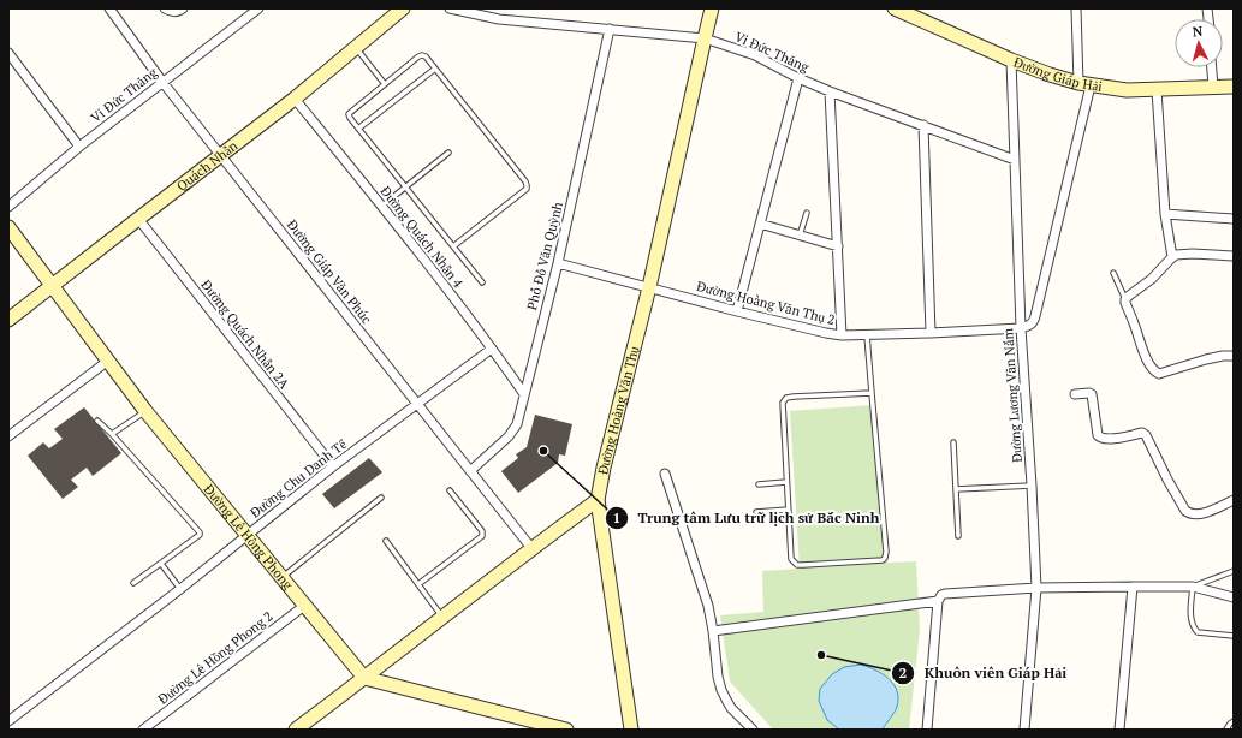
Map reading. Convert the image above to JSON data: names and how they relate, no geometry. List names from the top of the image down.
{
  "streets": {
    "street": [
      "Vi Đức Thăng",
      "Đường Giáp Hải",
      "Quách Nhẫn",
      "Đường Quách Nhẫn 4",
      "Phố Đỗ Văn Quỳnh",
      "Đường Giáp Văn Phúc",
      "Đường Hoàng Văn Thụ 2",
      "Đường Quách Nhẫn 2A",
      "Đường Lương Văn Nắm",
      "Đường Hoàng Văn Thụ",
      "Đường Chu Danh Tể",
      "Đường Lê Hồng Phong",
      "Đường Lê Hồng Phong 2"
    ]
  },
  "crossings": [
    ["Vi Đức Thăng", "Phố Đỗ Văn Quỳnh"],
    ["Vi Đức Thăng", "Đường Giáp Văn Phúc"],
    ["Vi Đức Thăng", "Đường Lương Văn Nắm"],
    ["Vi Đức Thăng", "Đường Hoàng Văn Thụ"],
    ["Đường Giáp Hải", "Đường Lương Văn Nắm"],
    ["Quách Nhẫn", "Đường Quách Nhẫn 4"],
    ["Quách Nhẫn", "Đường Giáp Văn Phúc"],
    ["Quách Nhẫn", "Đường Quách Nhẫn 2A"],
    ["Quách Nhẫn", "Đường Lê Hồng Phong"],
    ["Đường Quách Nhẫn 4", "Phố Đỗ Văn Quỳnh"],
    ["Đường Quách Nhẫn 4", "Đường Chu Danh Tể"],
    ["Phố Đỗ Văn Quỳnh", "Đường Giáp Văn Phúc"],
    ["Phố Đỗ Văn Quỳnh", "Đường Hoàng Văn Thụ 2"],
    ["Đường Giáp Văn Phúc", "Đường Chu Danh Tể"],
    ["Đường Hoàng Văn Thụ 2", "Đường Lương Văn Nắm"],
    ["Đường Hoàng Văn Thụ 2", "Đường Hoàng Văn Thụ"],
    ["Đường Quách Nhẫn 2A", "Đường Chu Danh Tể"],
    ["Đường Chu Danh Tể", "Đường Lê Hồng Phong"],
    ["Đường Lê Hồng Phong", "Đường Lê Hồng Phong 2"]
  ],
  "places": ["Trung tâm Lưu trữ lịch sử Bắc Ninh", "Khuôn viên Giáp Hải"],
  "north": "top"
}
